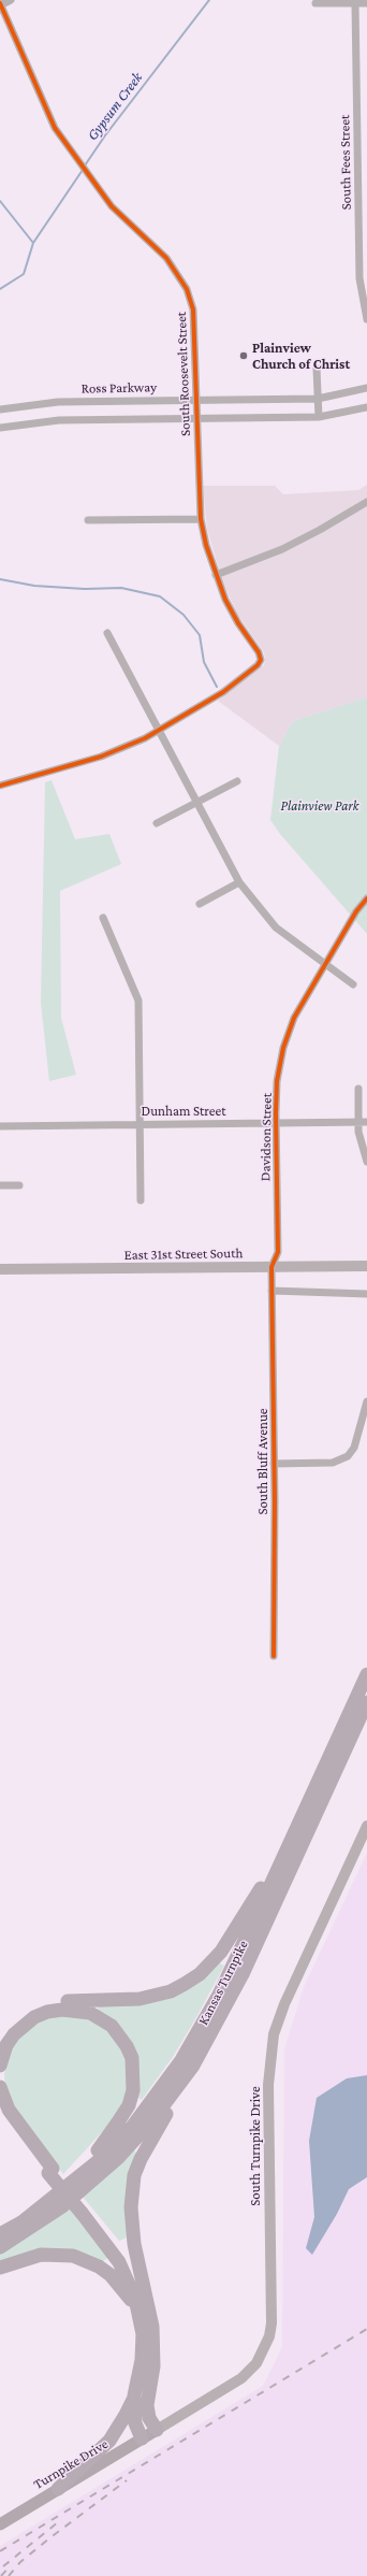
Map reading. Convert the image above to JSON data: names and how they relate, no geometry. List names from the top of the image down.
{
  "streets": {
    "highway": ["Kansas Turnpike"],
    "main road": ["Turnpike Drive"],
    "street": [
      "South Fees Street",
      "South Roosevelt Street",
      "Ross Parkway",
      "Dunham Street",
      "Davidson Street",
      "East 31st Street South",
      "South Bluff Avenue",
      "South Turnpike Drive"
    ]
  },
  "crossings": [
    ["South Roosevelt Street", "Ross Parkway"],
    ["Dunham Street", "Davidson Street"],
    ["Davidson Street", "East 31st Street South"],
    ["Davidson Street", "South Bluff Avenue"],
    ["East 31st Street South", "South Bluff Avenue"],
    ["South Turnpike Drive", "Turnpike Drive"]
  ],
  "water": ["Gypsum Creek"],
  "parks": ["Plainview Park"],
  "places": ["Plainview Church of Christ"]
}
